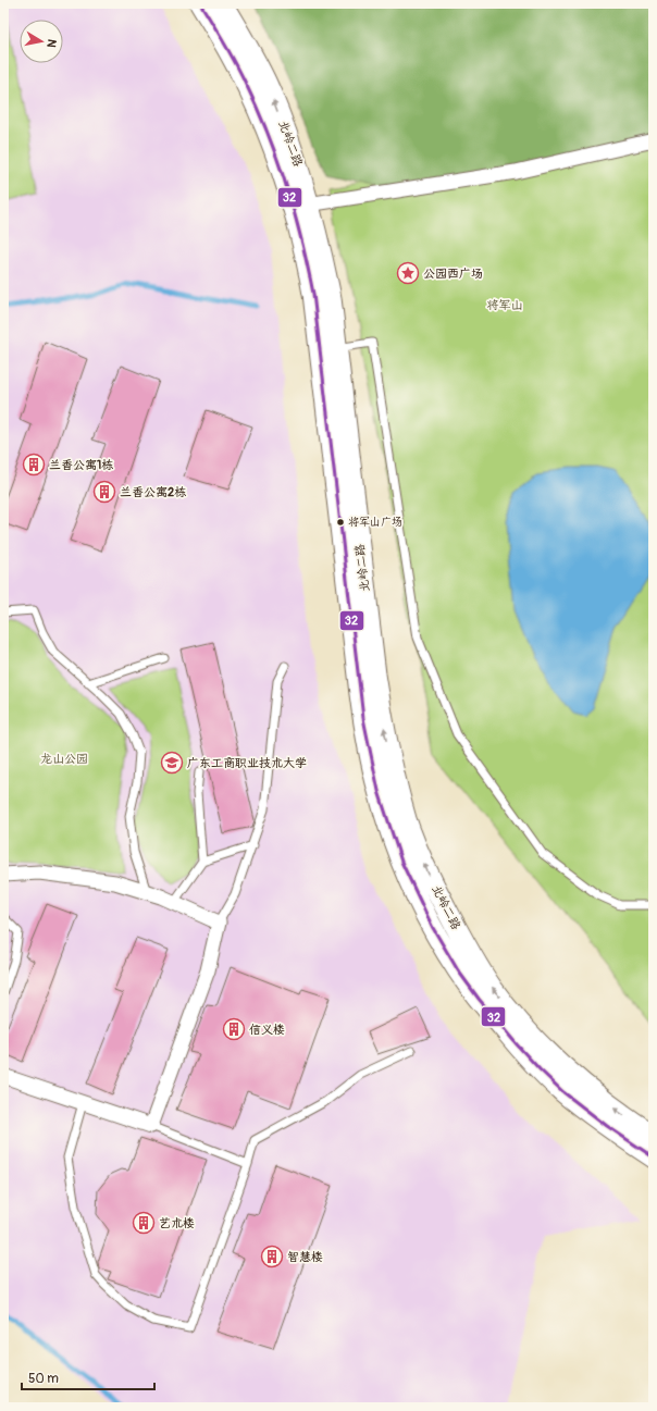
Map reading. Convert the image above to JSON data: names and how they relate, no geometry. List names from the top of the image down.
{
  "streets": {
    "street": ["北岭二路"]
  },
  "parks": ["将军山", "龙山公园"],
  "places": {
    "place": ["公园西广场"],
    "building": [
      "兰香公寓1栋",
      "兰香公寓2栋",
      "信义楼",
      "艺术楼",
      "智慧楼"
    ],
    "other": ["将军山广场"],
    "school or university": ["广东工商职业技术大学"]
  },
  "lines": ["transit line 32"],
  "scale_bar": "50 m",
  "north": "right"
}
